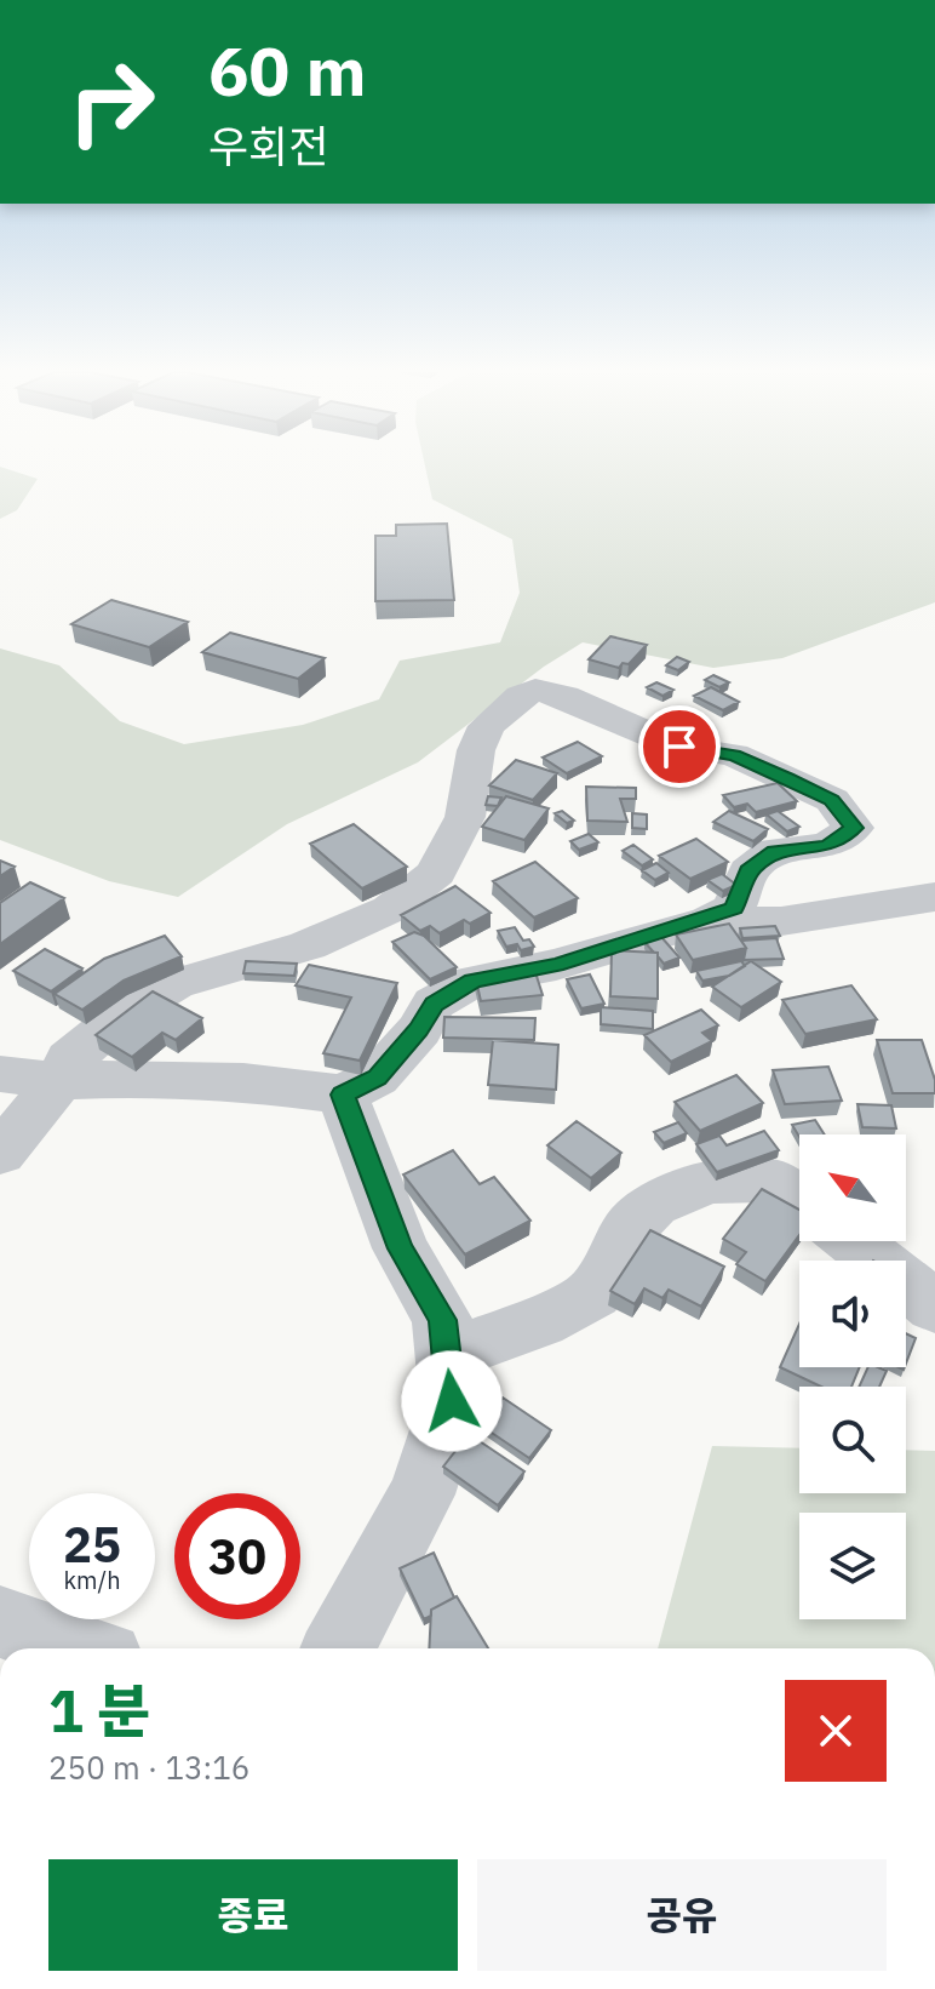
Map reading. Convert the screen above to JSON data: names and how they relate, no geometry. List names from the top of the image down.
{
  "north": "top left",
  "page": {
    "turn": ["60 m", "우회전"],
    "speed": "25 km/h",
    "limit": "30",
    "heading": ["1 분", "250 m · 13:16"],
    "buttons": ["종료", "공유"]
  }
}
